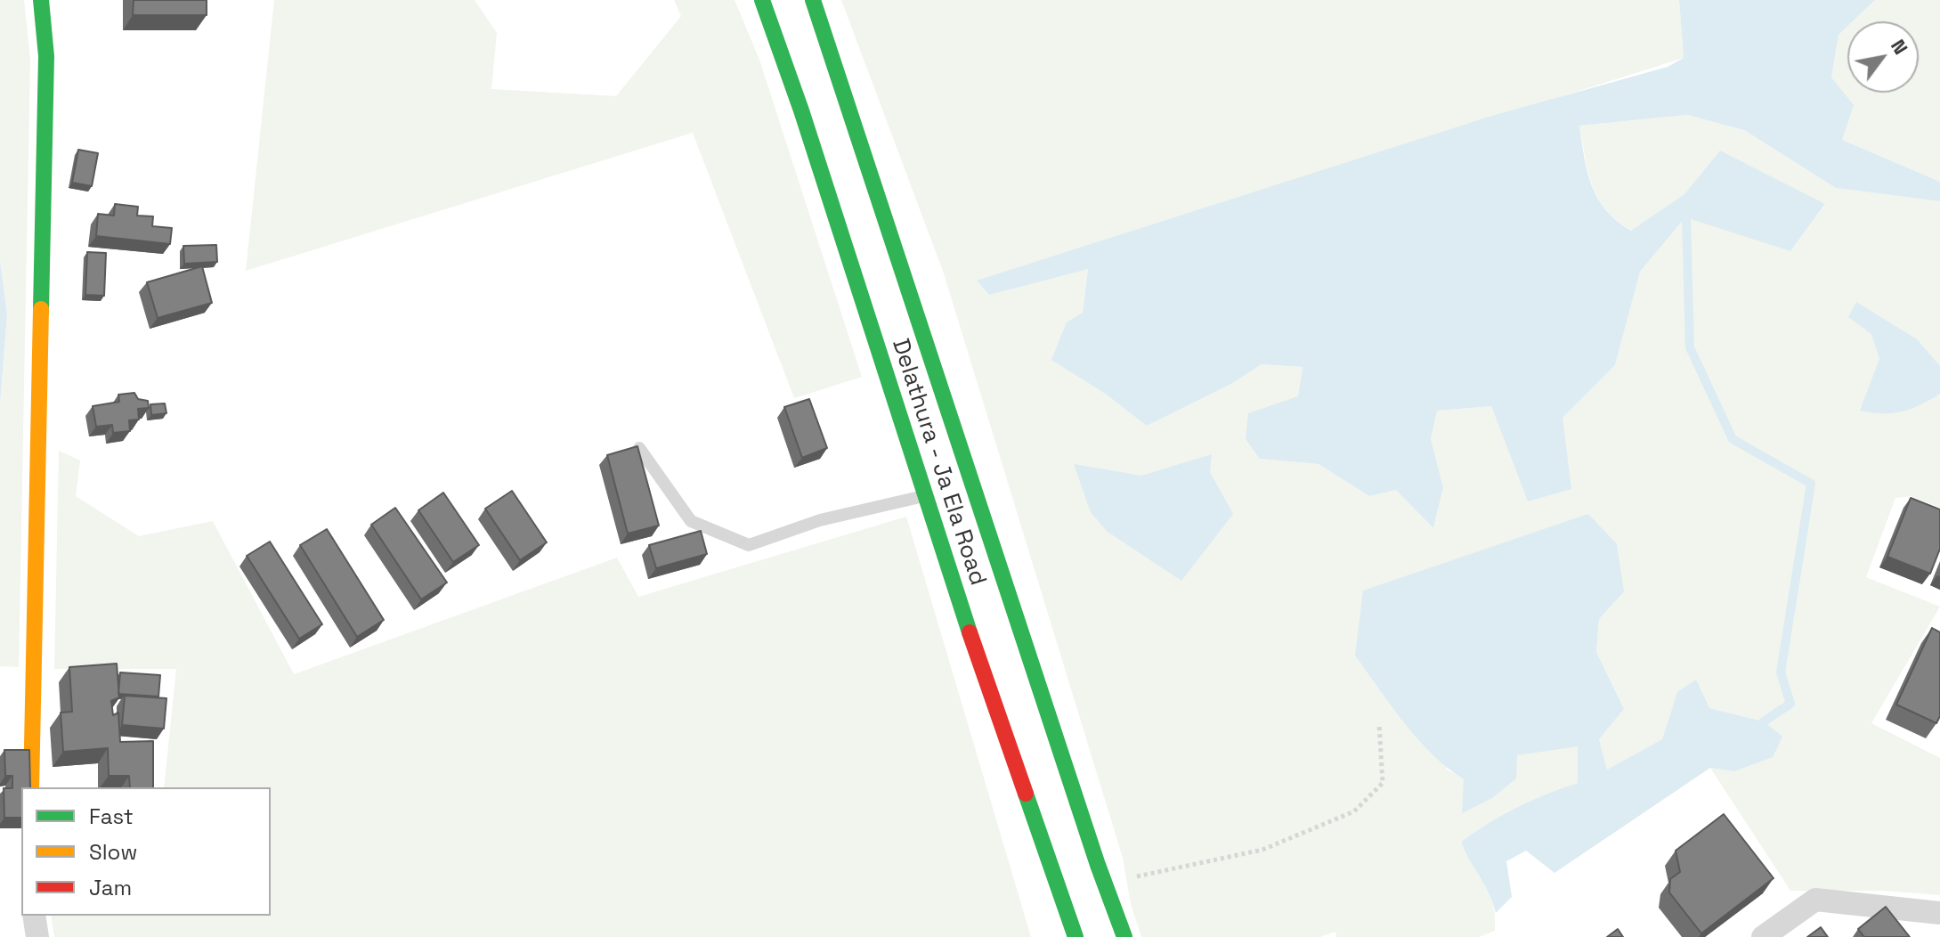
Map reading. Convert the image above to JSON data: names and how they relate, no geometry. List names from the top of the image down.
{
  "streets": {
    "main road": ["Delathura - Ja Ela Road"]
  },
  "legend": ["Fast", "Slow", "Jam"],
  "north": "top right"
}
